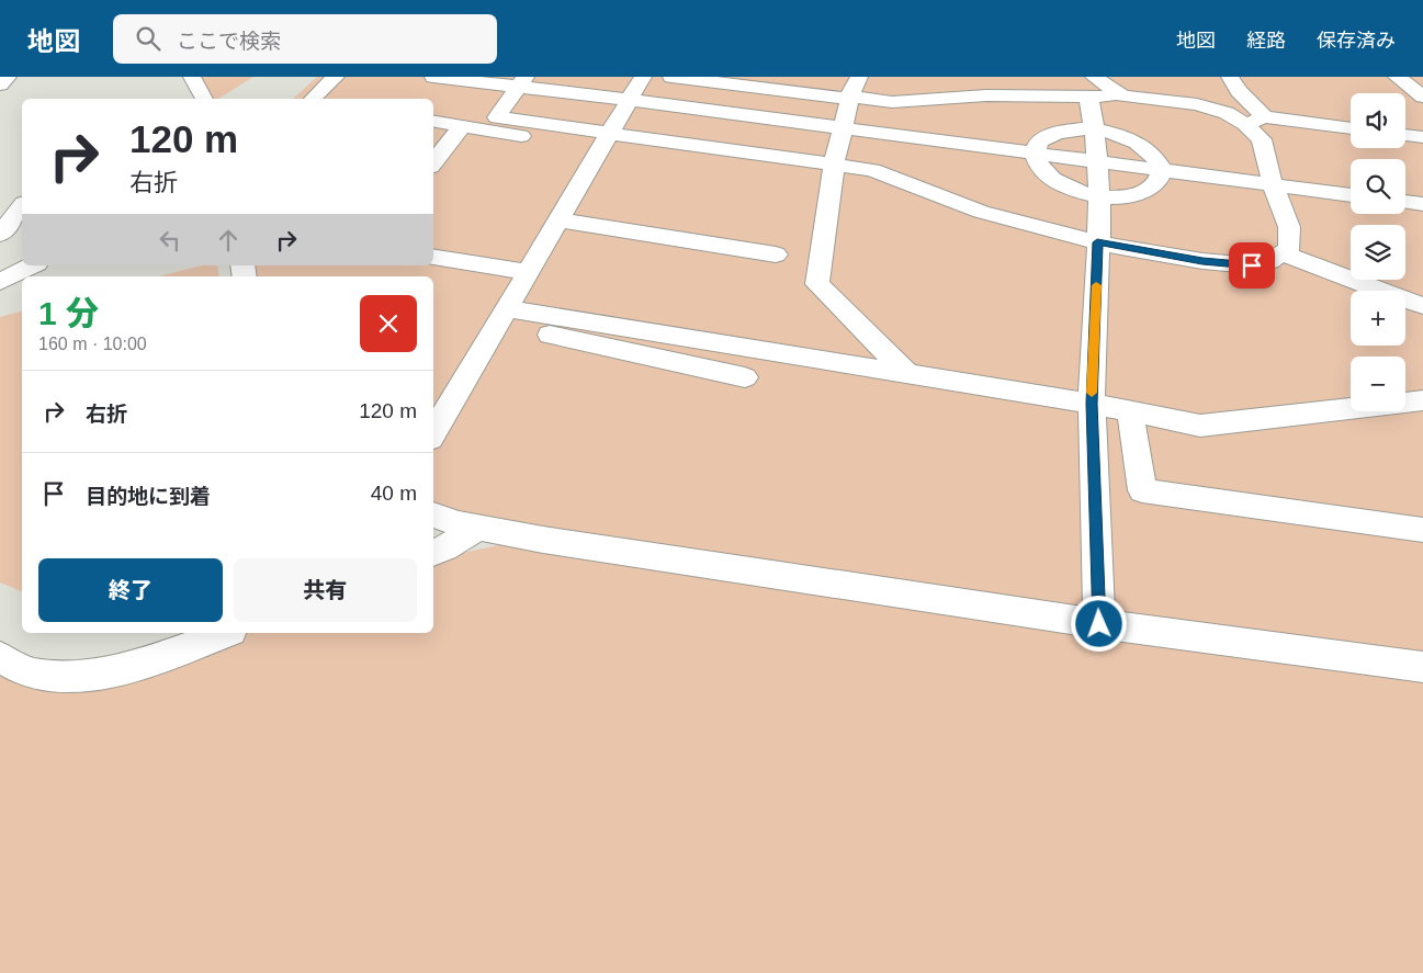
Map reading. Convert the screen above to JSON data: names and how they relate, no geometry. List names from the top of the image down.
{
  "page": {
    "header": "地図",
    "search": "ここで検索",
    "nav": ["地図", "経路", "保存済み"],
    "map_buttons": ["+", "−"],
    "turn": ["120 m", "右折"],
    "heading": ["1 分", "160 m · 10:00"],
    "list": [
      {
        "name": "右折",
        "value": "120 m"
      },
      {
        "name": "目的地に到着",
        "value": "40 m"
      }
    ],
    "buttons": ["終了", "共有"]
  }
}
